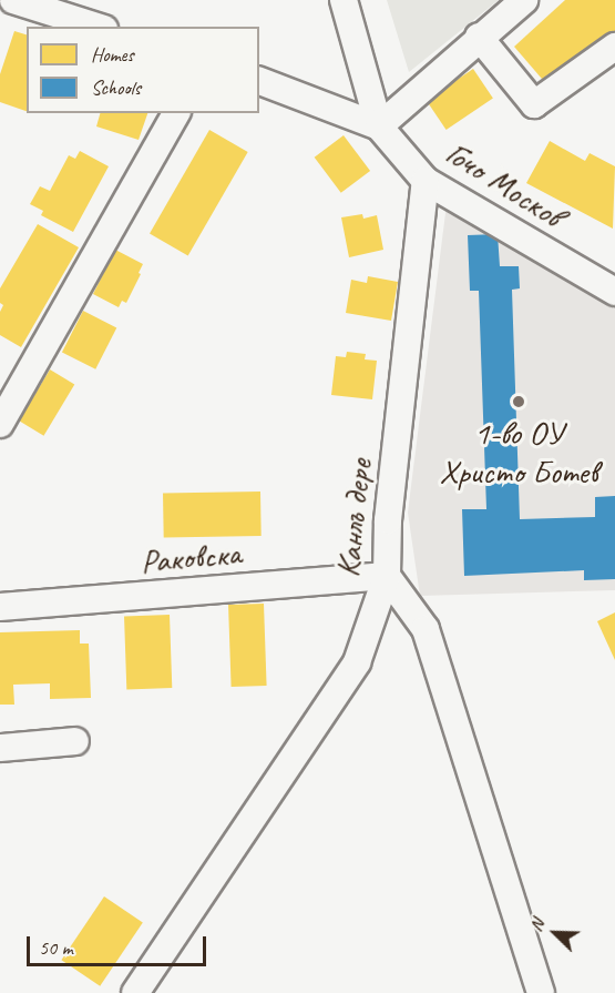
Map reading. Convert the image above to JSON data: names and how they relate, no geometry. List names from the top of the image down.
{
  "streets": {
    "street": ["Гочо Москов", "Канлъ дере", "Раковска"]
  },
  "crossings": [
    ["Гочо Москов", "Канлъ дере"],
    ["Канлъ дере", "Раковска"]
  ],
  "places": ["1-во ОУ Христо Ботев"],
  "legend": ["Homes", "Schools"],
  "scale_bar": "50 m",
  "north": "top left"
}
